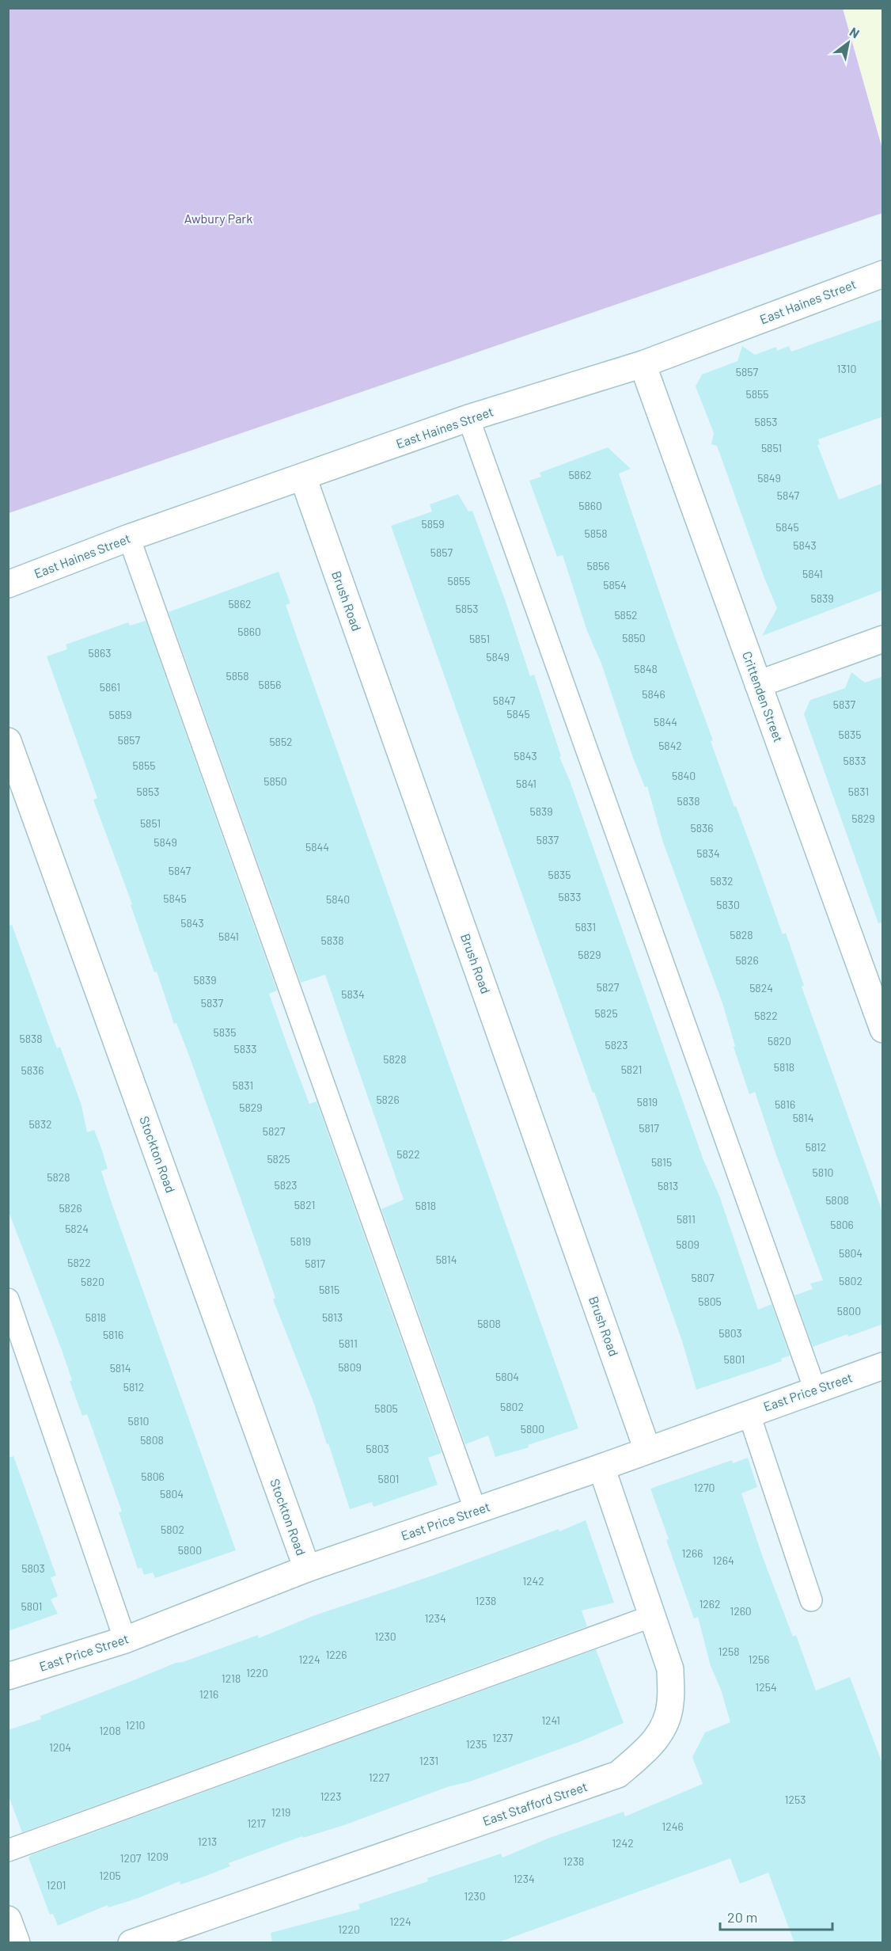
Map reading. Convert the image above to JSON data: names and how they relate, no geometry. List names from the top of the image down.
{
  "streets": {
    "street": [
      "East Haines Street",
      "Brush Road",
      "Crittenden Street",
      "Stockton Road",
      "East Price Street",
      "East Stafford Street"
    ]
  },
  "crossings": [
    ["East Haines Street", "Brush Road"],
    ["East Haines Street", "Crittenden Street"],
    ["Brush Road", "East Price Street"],
    ["Stockton Road", "East Price Street"],
    ["East Price Street", "East Stafford Street"]
  ],
  "parks": ["Awbury Park"],
  "house_numbers": [
    "1310",
    "5857",
    "5855",
    "5853",
    "5851",
    "5862",
    "5849",
    "5847",
    "5860",
    "5859",
    "5845",
    "5858",
    "5843",
    "5857",
    "5856",
    "5841",
    "5855",
    "5854",
    "5839",
    "5862",
    "5853",
    "5852",
    "5860",
    "5850",
    "5851",
    "5863",
    "5849",
    "5848",
    "5858",
    "5856",
    "5861",
    "5846",
    "5847",
    "5837",
    "5845",
    "5859",
    "5844",
    "5835",
    "5857",
    "5852",
    "5842",
    "5843",
    "5833",
    "5855",
    "5840",
    "5850",
    "5841",
    "5853",
    "5831",
    "5838",
    "5839",
    "5829",
    "5851",
    "5836",
    "5837",
    "5849",
    "5844",
    "5834",
    "5847",
    "5835",
    "5832",
    "5833",
    "5845",
    "5840",
    "5830",
    "5843",
    "5831",
    "5828",
    "5841",
    "5838",
    "5829",
    "5826",
    "5839",
    "5827",
    "5824",
    "5834",
    "5837",
    "5825",
    "5822",
    "5835",
    "5838",
    "5820",
    "5823",
    "5833",
    "5828",
    "5818",
    "5821",
    "5836",
    "5831",
    "5826",
    "5819",
    "5816",
    "5829",
    "5814",
    "5832",
    "5817",
    "5827",
    "5812",
    "5822",
    "5825",
    "5815",
    "5810",
    "5828",
    "5823",
    "5813",
    "5808",
    "5821",
    "5818",
    "5826",
    "5811",
    "5806",
    "5824",
    "5819",
    "5809",
    "5804",
    "5814",
    "5822",
    "5817",
    "5807",
    "5802",
    "5820",
    "5815",
    "5805",
    "5800",
    "5818",
    "5813",
    "5808",
    "5803",
    "5816",
    "5811",
    "5801",
    "5809",
    "5814",
    "5804",
    "5812",
    "5802",
    "5805",
    "5810",
    "5800",
    "5808",
    "5803",
    "5806",
    "5801",
    "1270",
    "5804",
    "5802",
    "5800",
    "1266",
    "1264",
    "5803",
    "1242",
    "1238",
    "1262",
    "5801",
    "1260",
    "1234",
    "1230",
    "1258",
    "1226",
    "1224",
    "1256",
    "1220",
    "1218",
    "1254",
    "1216",
    "1241",
    "1210",
    "1208",
    "1237",
    "1235",
    "1204",
    "1231",
    "1227",
    "1223",
    "1253",
    "1219",
    "1217",
    "1246",
    "1213",
    "1242",
    "1209",
    "1207",
    "1238",
    "1205",
    "1234",
    "1201",
    "1230",
    "1224",
    "1220"
  ],
  "scale_bar": "20 m",
  "north": "top right"
}
